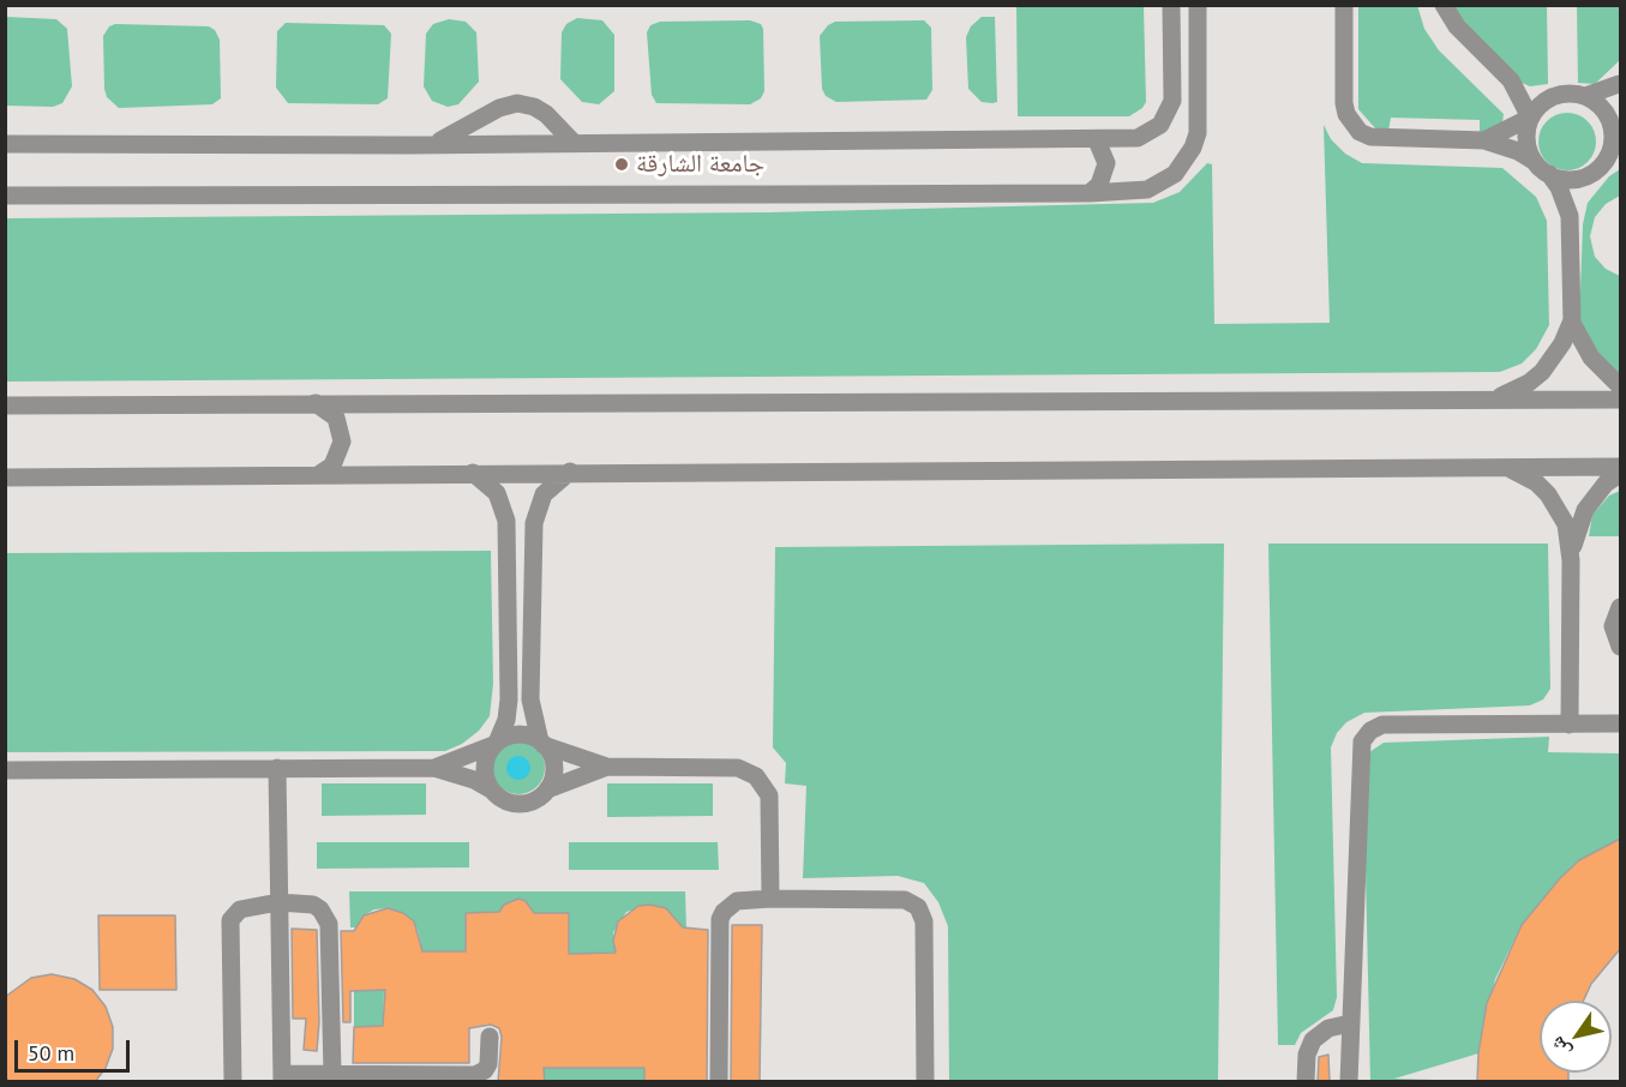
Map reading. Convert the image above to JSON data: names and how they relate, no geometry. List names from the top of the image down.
{
  "places": ["جامعة الشارقة"],
  "scale_bar": "50 m",
  "north": "bottom left"
}
